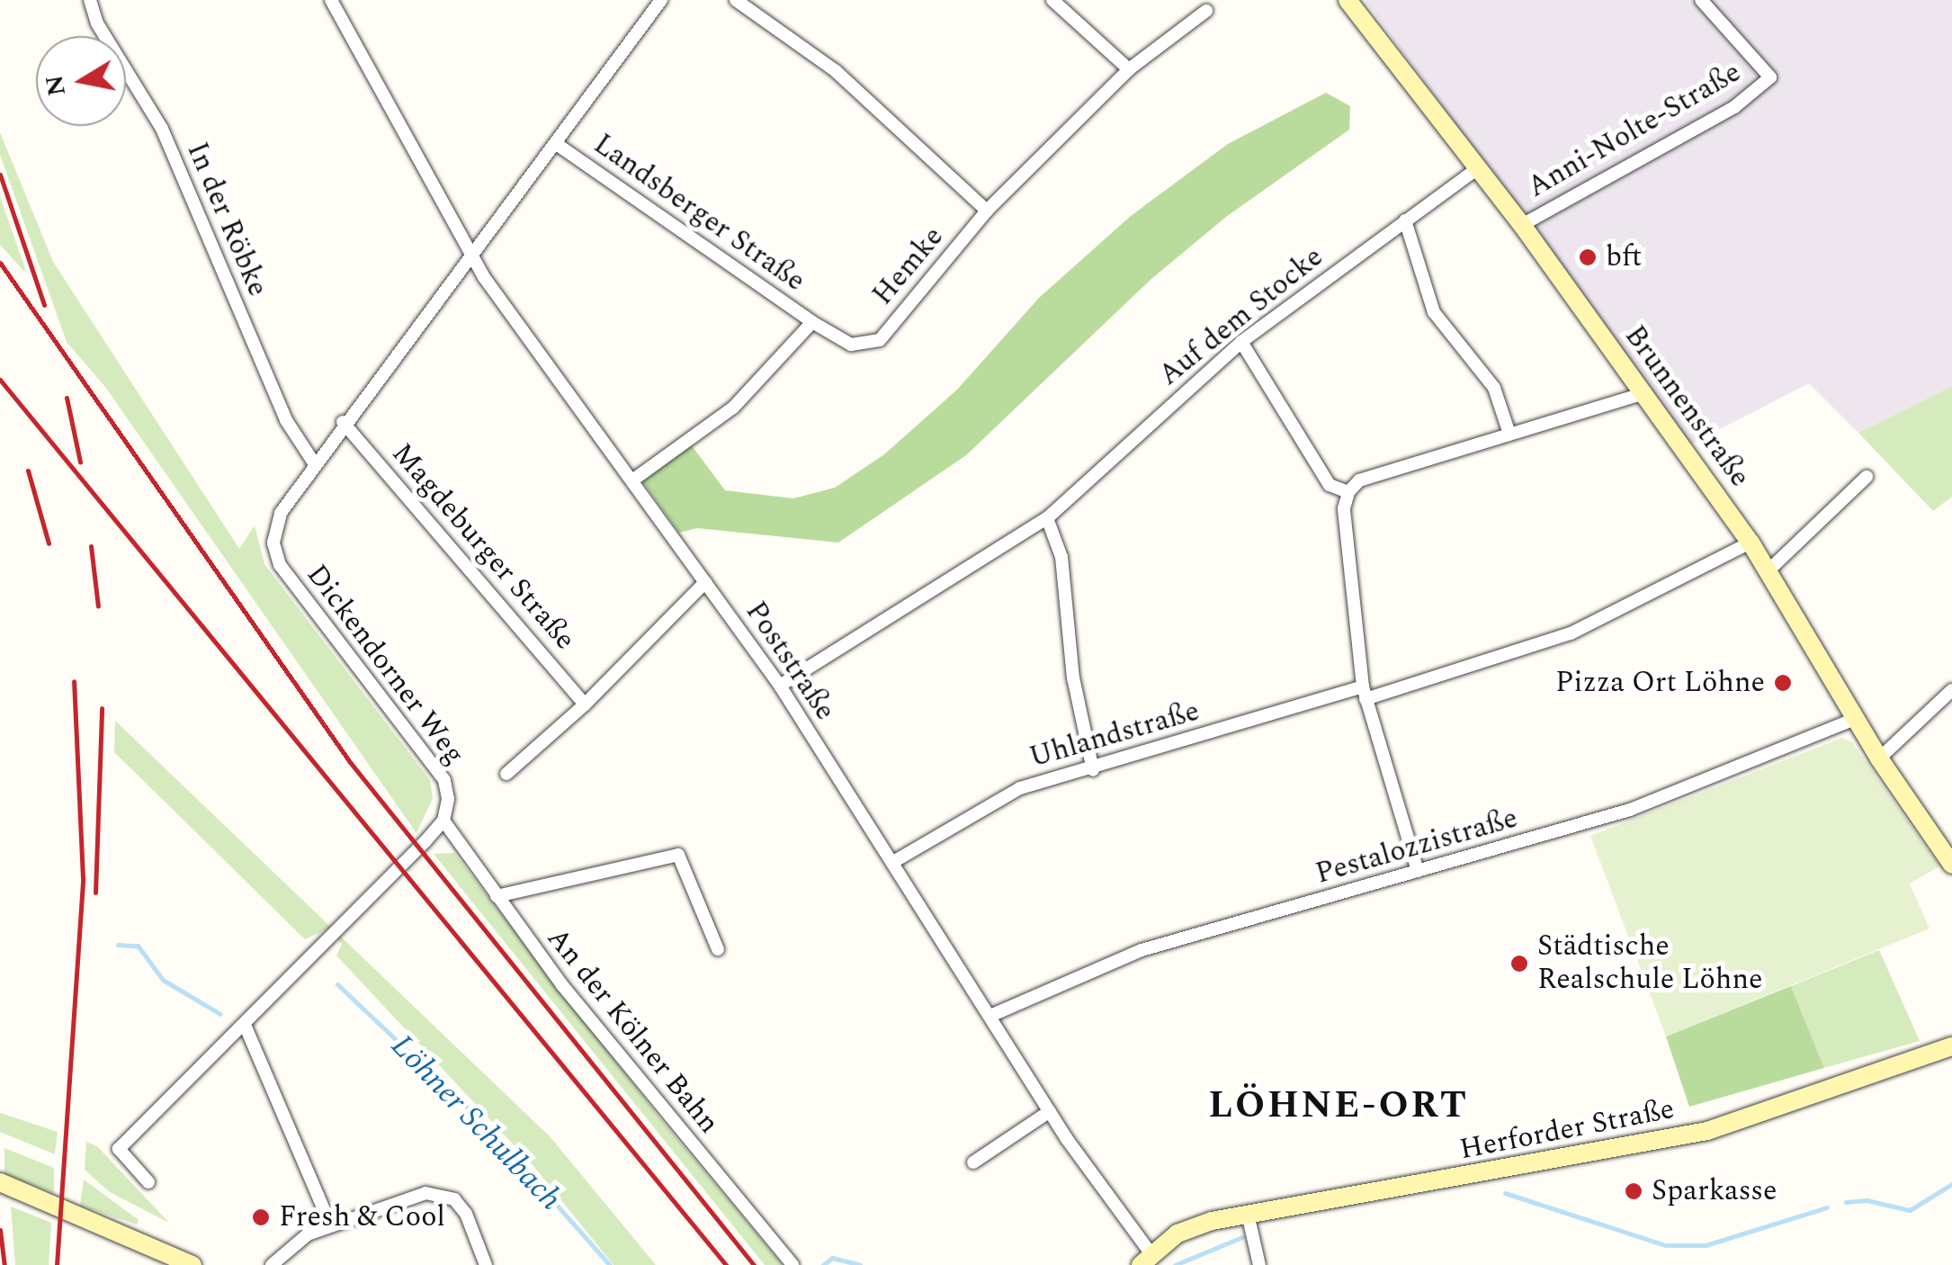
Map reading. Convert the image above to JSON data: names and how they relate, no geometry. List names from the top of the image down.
{
  "streets": {
    "street": [
      "Anni-Nolte-Straße",
      "Landsberger Straße",
      "In der Röbke",
      "Hemke",
      "Auf dem Stocke",
      "Brunnenstraße",
      "Magdeburger Straße",
      "Poststraße",
      "Dickendorner Weg",
      "Uhlandstraße",
      "Pestalozzistraße",
      "An der Kölner Bahn",
      "Herforder Straße"
    ]
  },
  "crossings": [
    ["Anni-Nolte-Straße", "Brunnenstraße"],
    ["Landsberger Straße", "Hemke"],
    ["Landsberger Straße", "Dickendorner Weg"],
    ["In der Röbke", "Dickendorner Weg"],
    ["Auf dem Stocke", "Brunnenstraße"],
    ["Auf dem Stocke", "Poststraße"],
    ["Brunnenstraße", "Uhlandstraße"],
    ["Brunnenstraße", "Pestalozzistraße"],
    ["Magdeburger Straße", "Dickendorner Weg"],
    ["Poststraße", "Dickendorner Weg"],
    ["Poststraße", "Uhlandstraße"],
    ["Poststraße", "Pestalozzistraße"],
    ["Poststraße", "Herforder Straße"],
    ["Dickendorner Weg", "An der Kölner Bahn"]
  ],
  "districts": ["LÖHNE-ORT"],
  "water": ["Löhner Schulbach"],
  "places": [
    "bft",
    "Pizza Ort Löhne",
    "Städtische Realschule Löhne",
    "Sparkasse",
    "Fresh & Cool"
  ],
  "north": "left"
}
